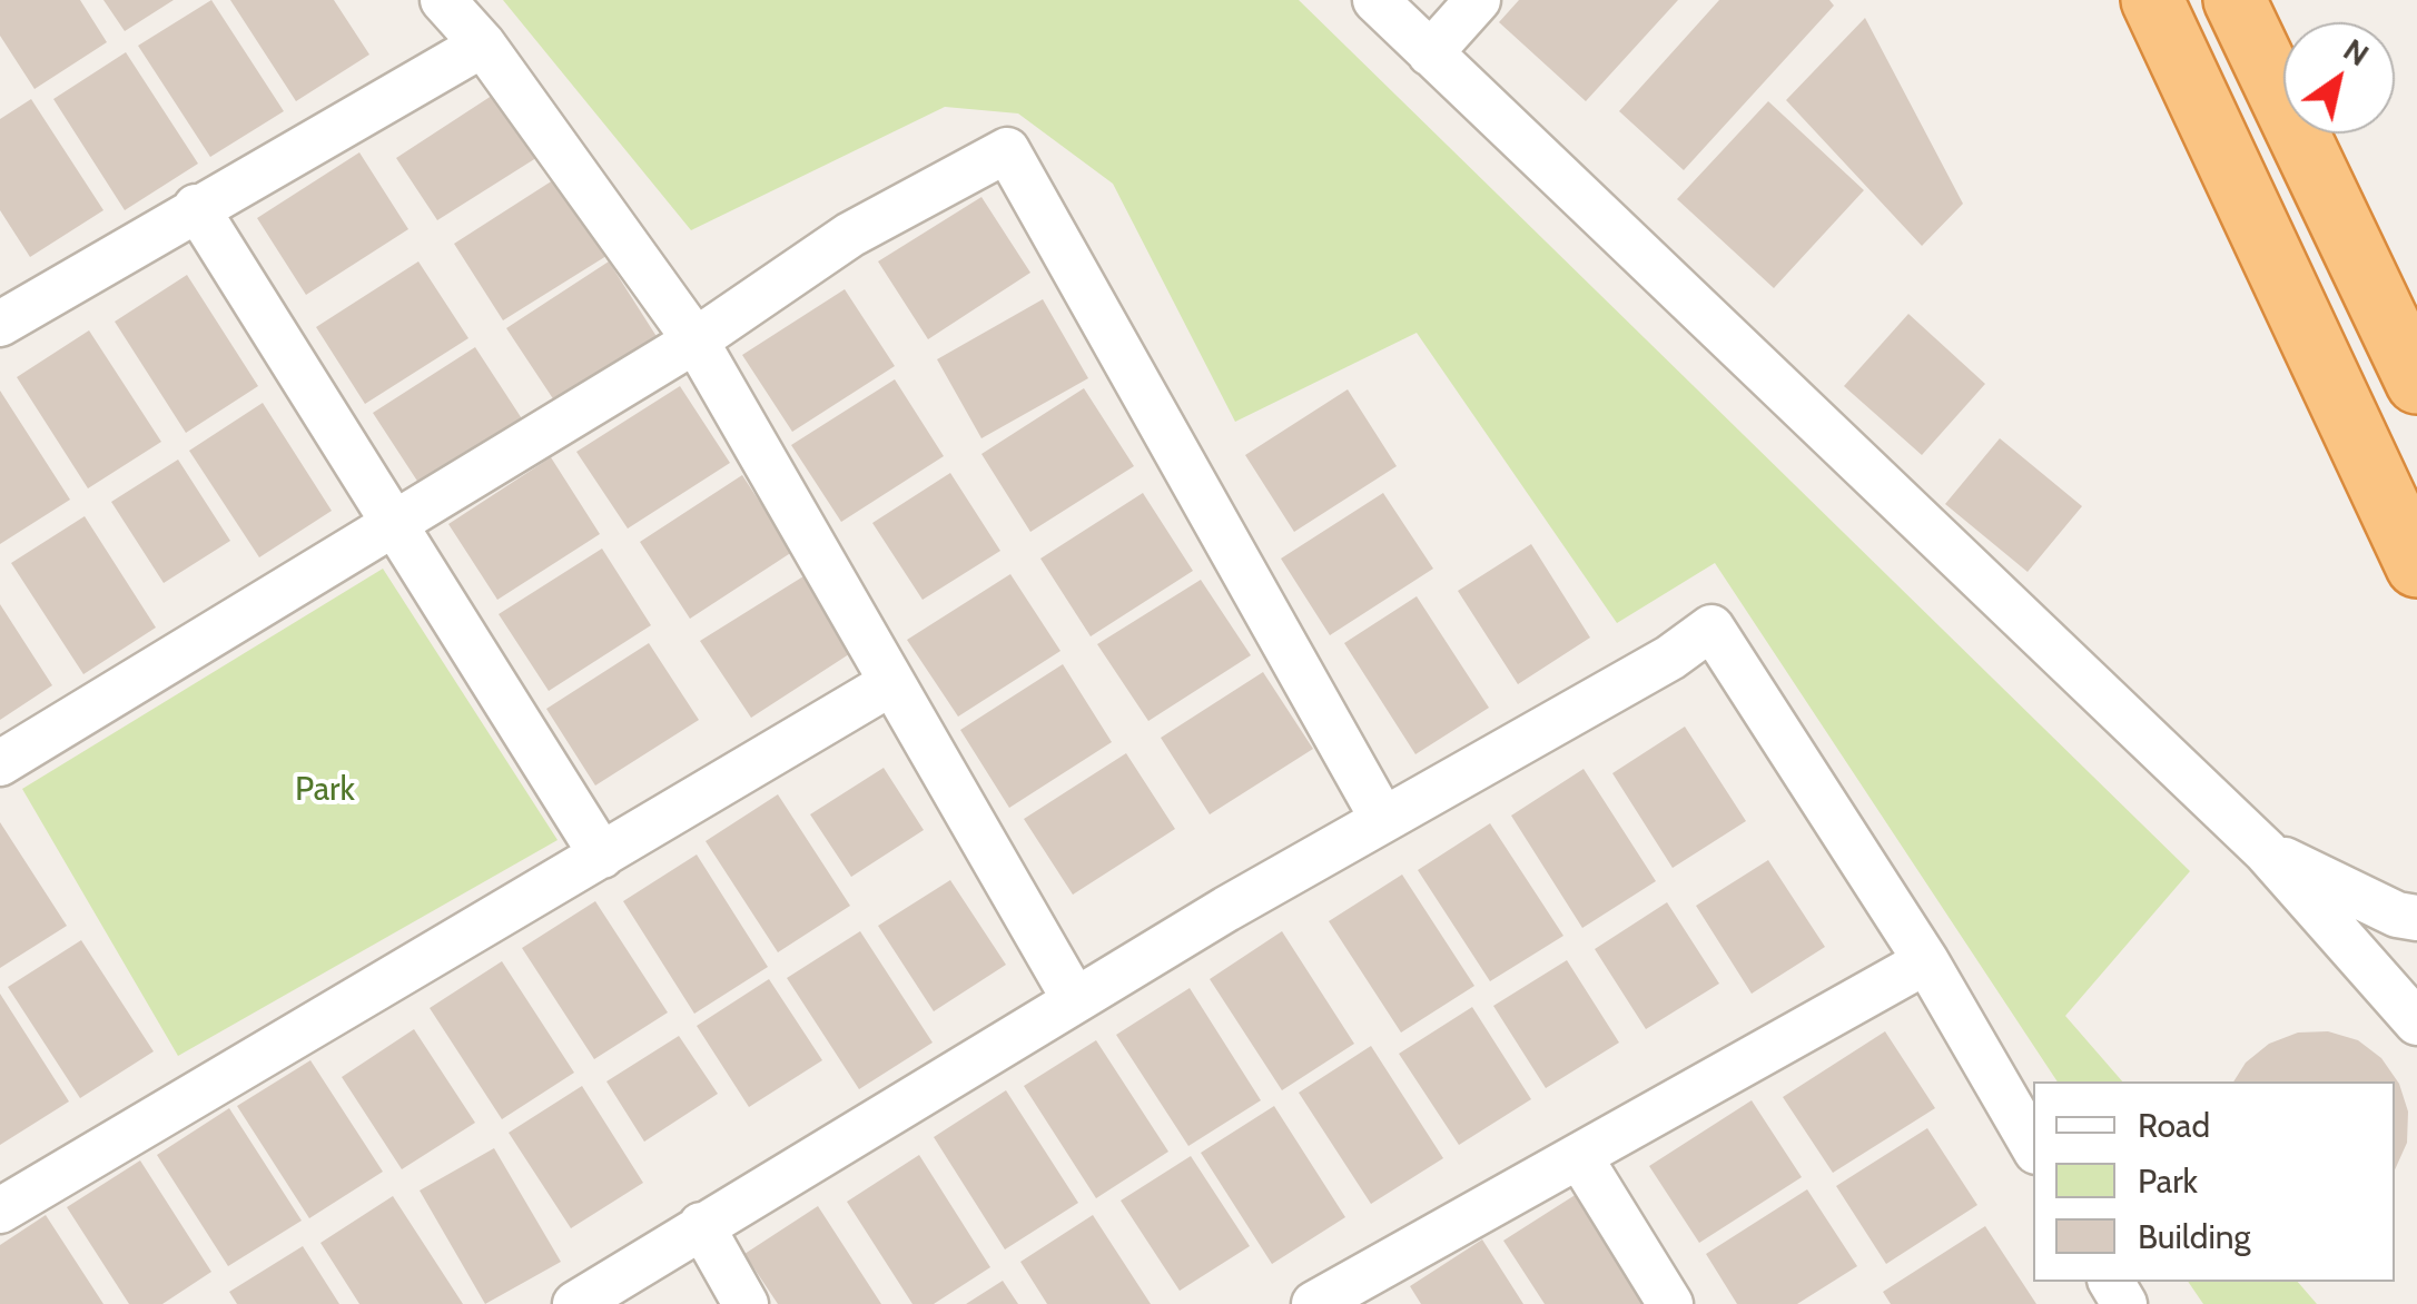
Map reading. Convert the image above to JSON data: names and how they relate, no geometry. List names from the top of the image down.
{
  "parks": ["Park"],
  "legend": ["Road", "Park", "Building"],
  "north": "top right"
}
